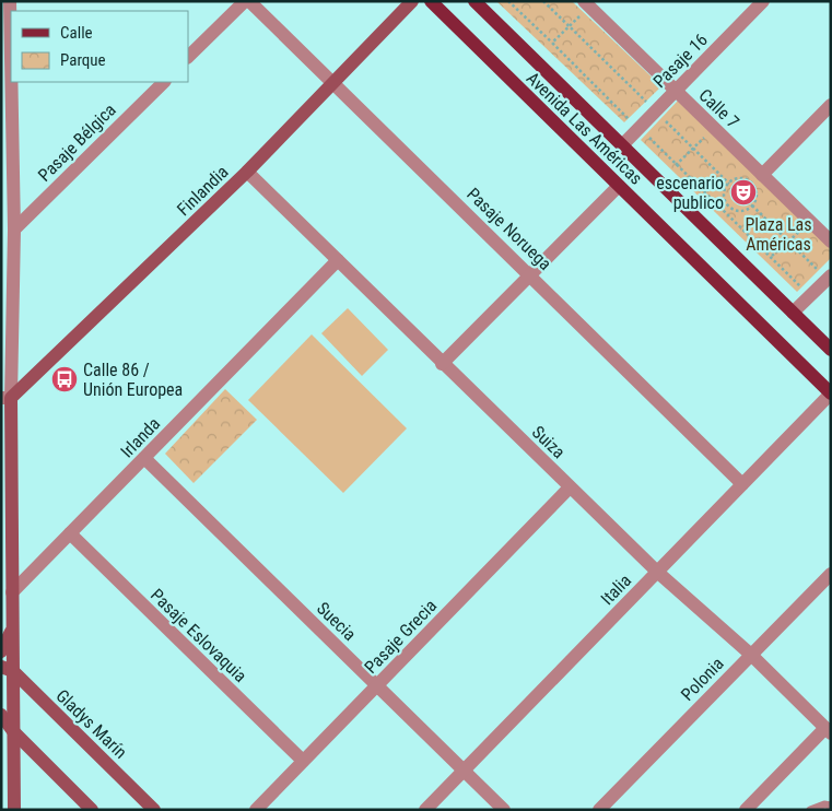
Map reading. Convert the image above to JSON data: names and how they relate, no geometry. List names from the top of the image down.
{
  "streets": {
    "main road": ["Avenida Las Américas"],
    "street": [
      "Pasaje 16",
      "Calle 7",
      "Pasaje Bélgica",
      "Finlandia",
      "Pasaje Noruega",
      "Irlanda",
      "Suiza",
      "Italia",
      "Suecia",
      "Pasaje Eslovaquia",
      "Pasaje Grecia",
      "Polonia",
      "Gladys Marín"
    ]
  },
  "crossings": [
    ["Pasaje 16", "Calle 7"],
    ["Pasaje 16", "Avenida Las Américas"],
    ["Avenida Las Américas", "Italia"],
    ["Finlandia", "Pasaje Noruega"],
    ["Finlandia", "Suiza"],
    ["Pasaje Noruega", "Italia"],
    ["Irlanda", "Suiza"],
    ["Irlanda", "Suecia"],
    ["Irlanda", "Pasaje Eslovaquia"],
    ["Suiza", "Italia"],
    ["Suiza", "Pasaje Grecia"],
    ["Suiza", "Polonia"],
    ["Italia", "Suecia"],
    ["Suecia", "Pasaje Grecia"],
    ["Pasaje Eslovaquia", "Pasaje Grecia"]
  ],
  "parks": ["Plaza Las Américas"],
  "places": {
    "theatre": ["escenario publico"],
    "bus stop": ["Calle 86 / Unión Europea"]
  },
  "legend": ["Calle", "Parque"]
}
